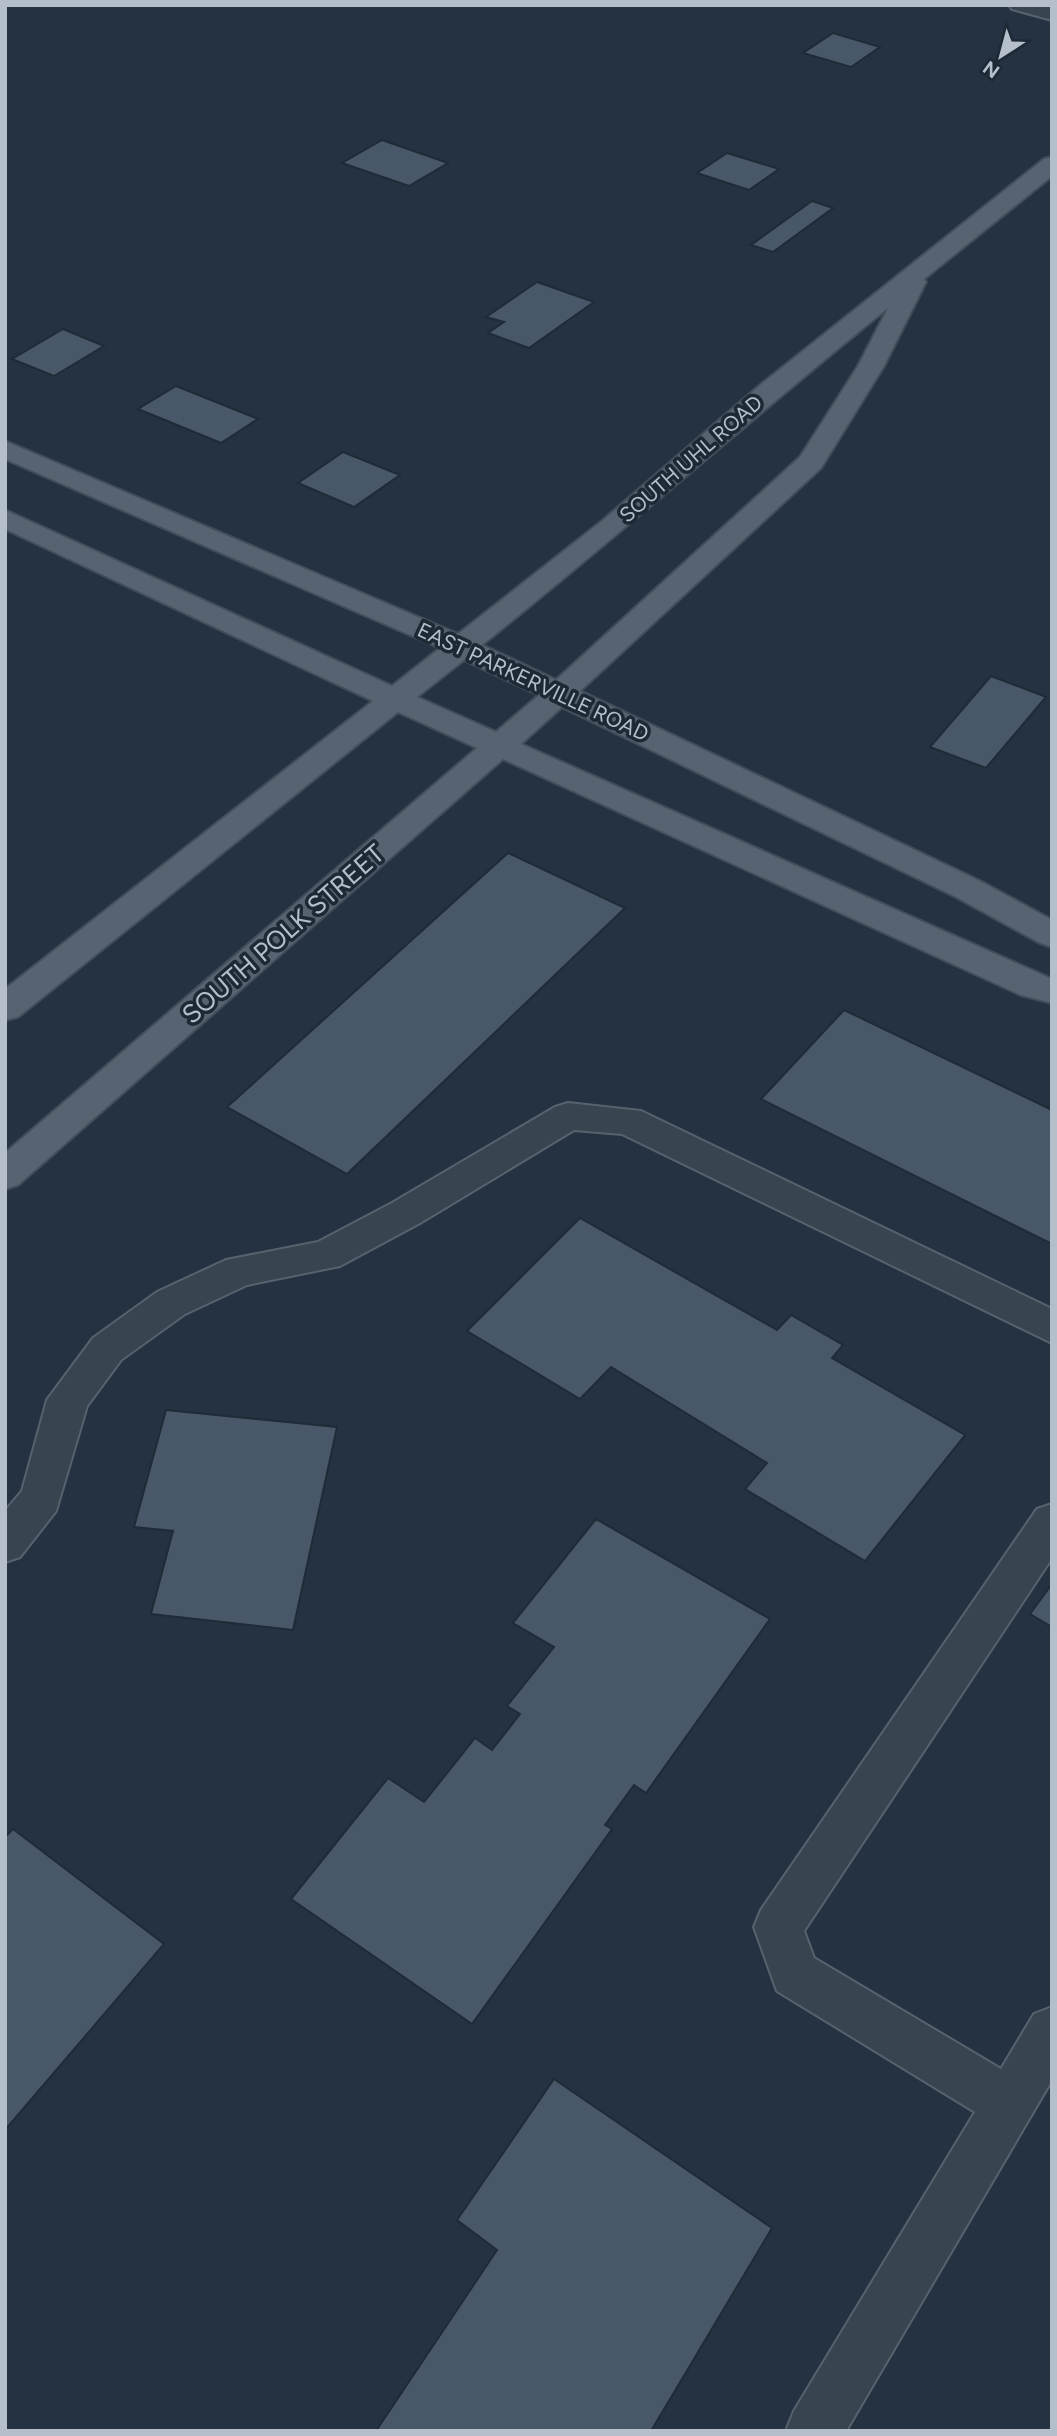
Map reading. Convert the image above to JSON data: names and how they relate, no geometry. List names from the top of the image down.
{
  "streets": {
    "main road": ["SOUTH UHL ROAD", "EAST PARKERVILLE ROAD", "SOUTH POLK STREET"]
  },
  "crossings": [
    ["SOUTH UHL ROAD", "EAST PARKERVILLE ROAD"],
    ["SOUTH UHL ROAD", "SOUTH POLK STREET"],
    ["EAST PARKERVILLE ROAD", "SOUTH POLK STREET"]
  ],
  "north": "bottom left"
}
